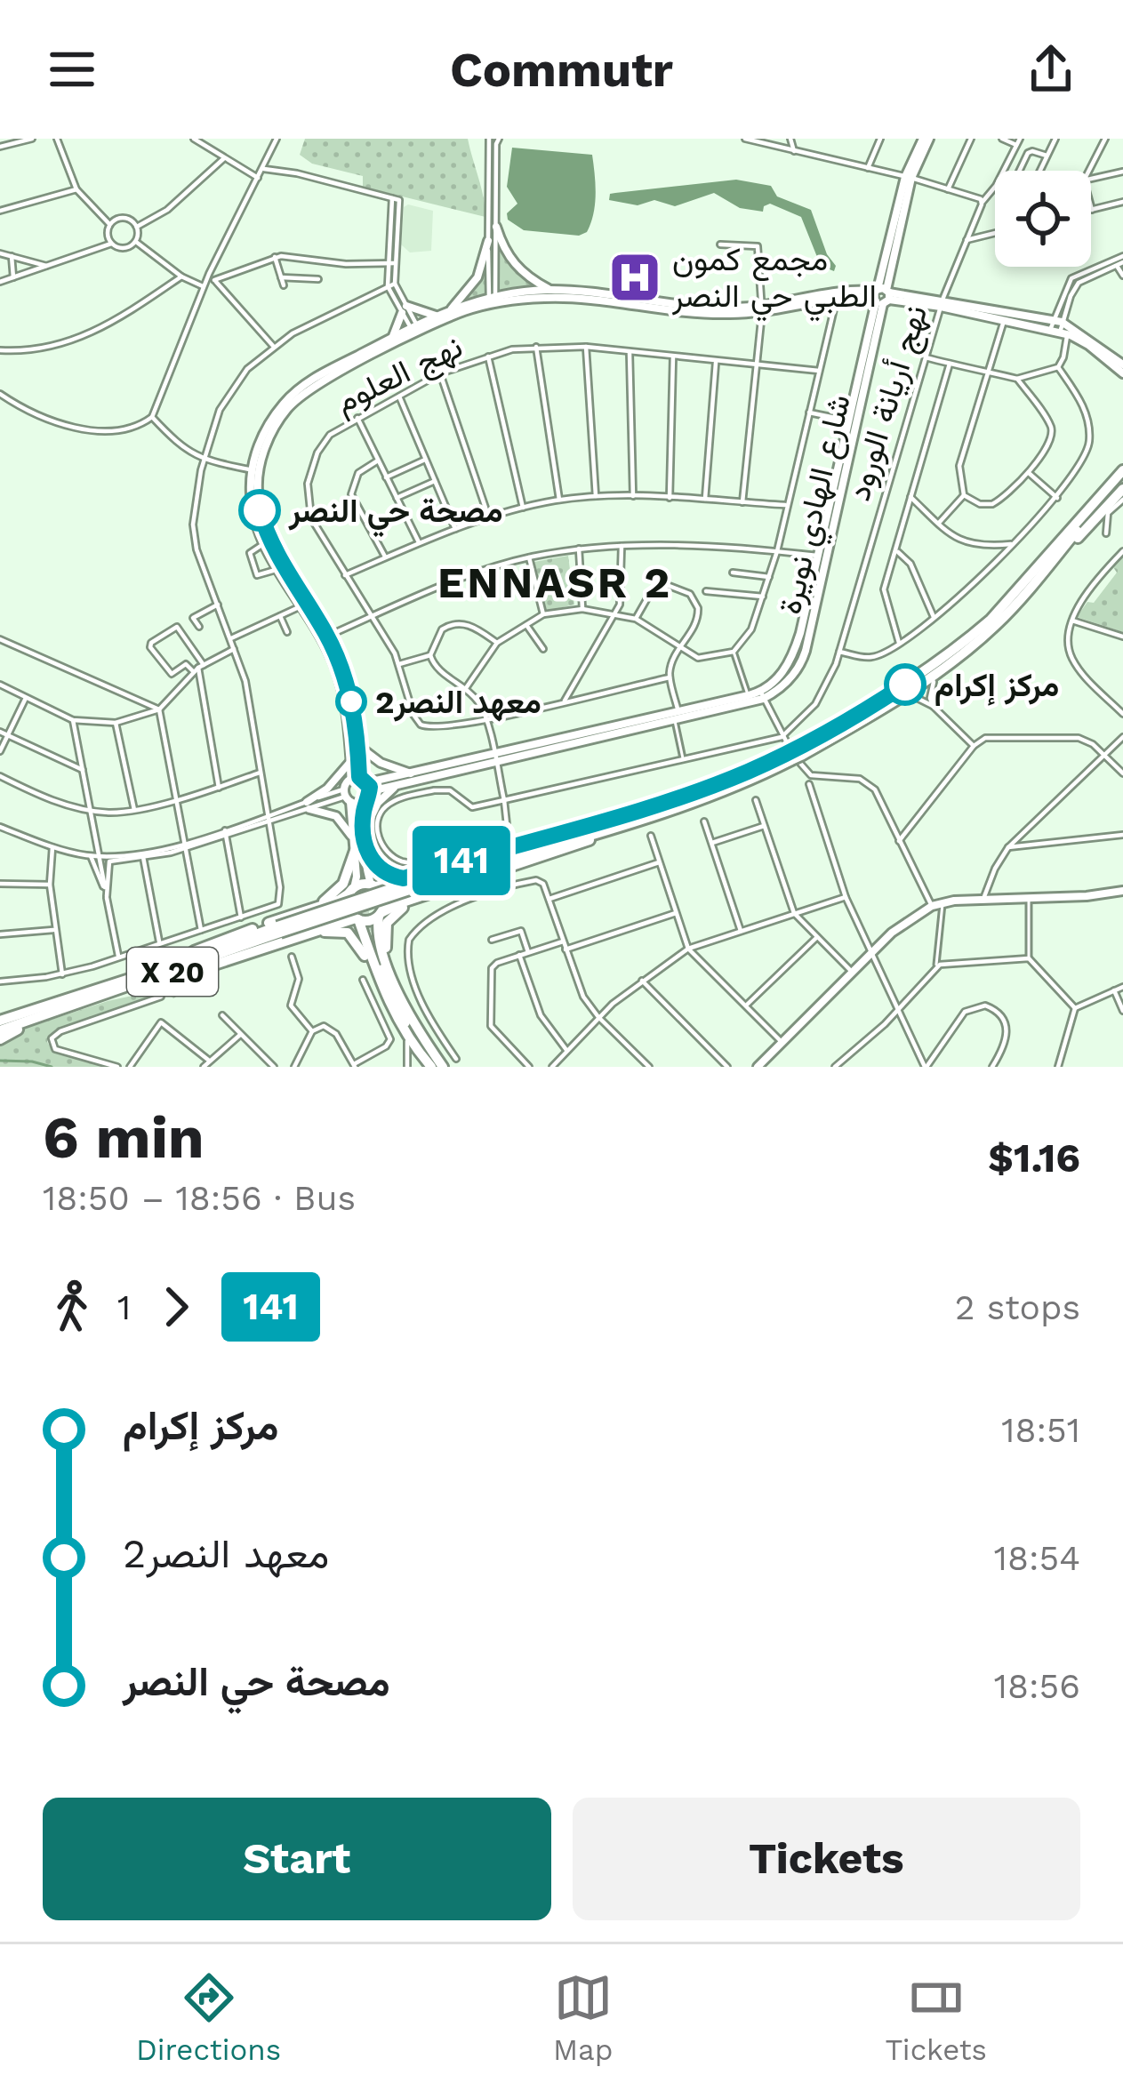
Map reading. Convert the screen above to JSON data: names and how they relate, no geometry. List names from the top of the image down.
{
  "streets": {
    "highway": ["X 20"],
    "main road": ["شارع الهادي نويرة"],
    "street": ["نهج العلوم", "نهج أريانة الورود"]
  },
  "districts": ["ENNASR 2"],
  "places": {
    "hospital": ["مجمع كمون الطبي حي النصر"],
    "other": ["مصحة حي النصر", "مركز إكرام", "معهد النصر2"]
  },
  "lines": ["bus line 141"],
  "page": {
    "header": "Commutr",
    "on_map": "141",
    "heading": ["6 min", "18:50 – 18:56 · Bus", "$1.16"],
    "legs": ["1", "141", "2 stops"],
    "list": [
      {
        "name": "مركز إكرام",
        "value": "18:51"
      },
      {
        "name": "معهد النصر2",
        "value": "18:54"
      },
      {
        "name": "مصحة حي النصر",
        "value": "18:56"
      }
    ],
    "buttons": ["Start", "Tickets"],
    "tabs": ["Directions", "Map", "Tickets"]
  }
}
